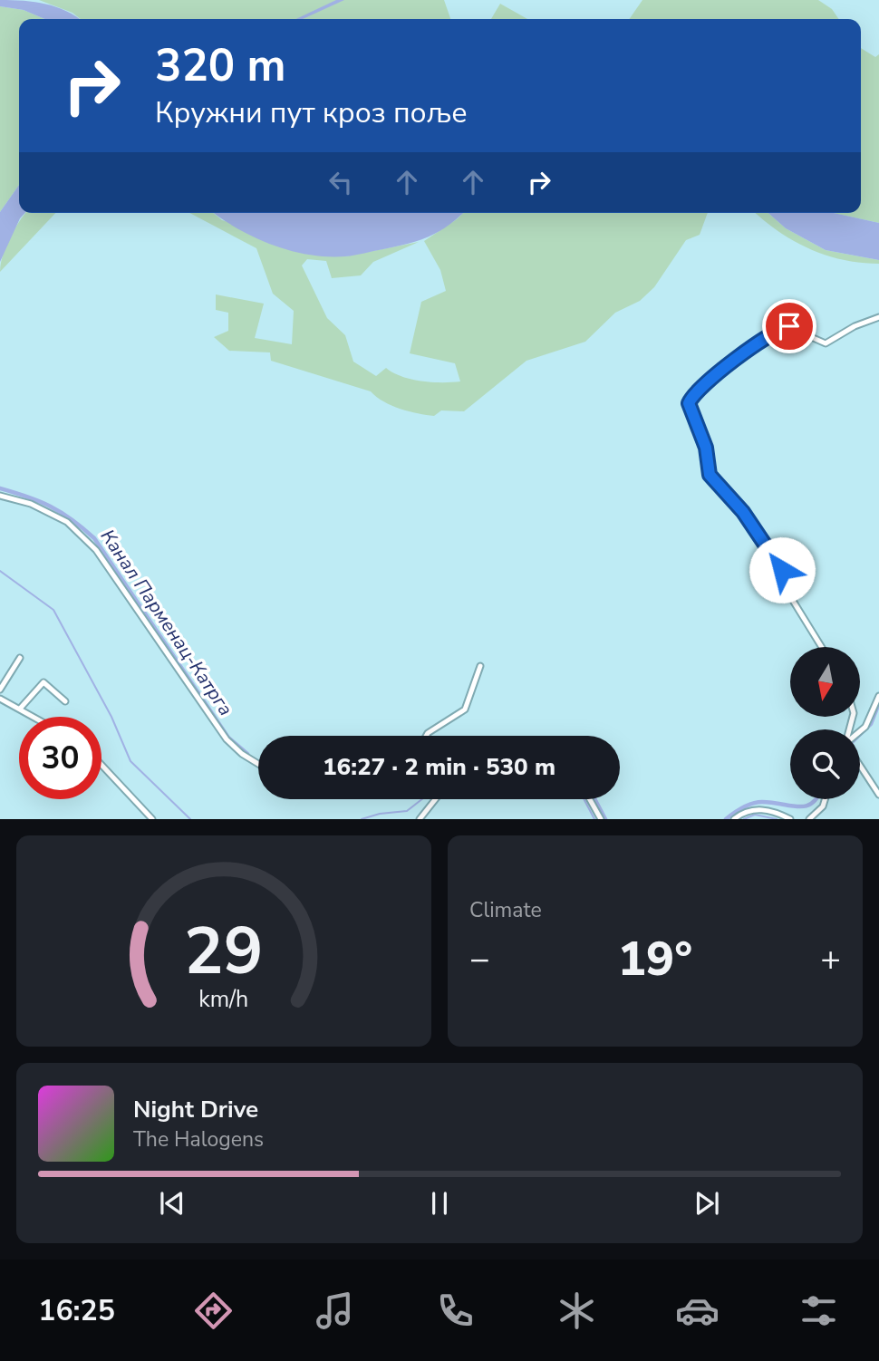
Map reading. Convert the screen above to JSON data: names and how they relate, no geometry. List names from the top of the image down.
{
  "water": ["Канал Парменац-Катрга"],
  "north": "bottom",
  "page": {
    "turn": ["320 m", "Кружни пут кроз поље"],
    "limit": "30",
    "trip": "16:27 · 2 min · 530 m",
    "tile": "Climate",
    "heat": ["−", "19°", "+"],
    "song": ["Night Drive", "The Halogens"],
    "tabs": "16:25",
    "gauge": ["29", "km/h"]
  }
}
